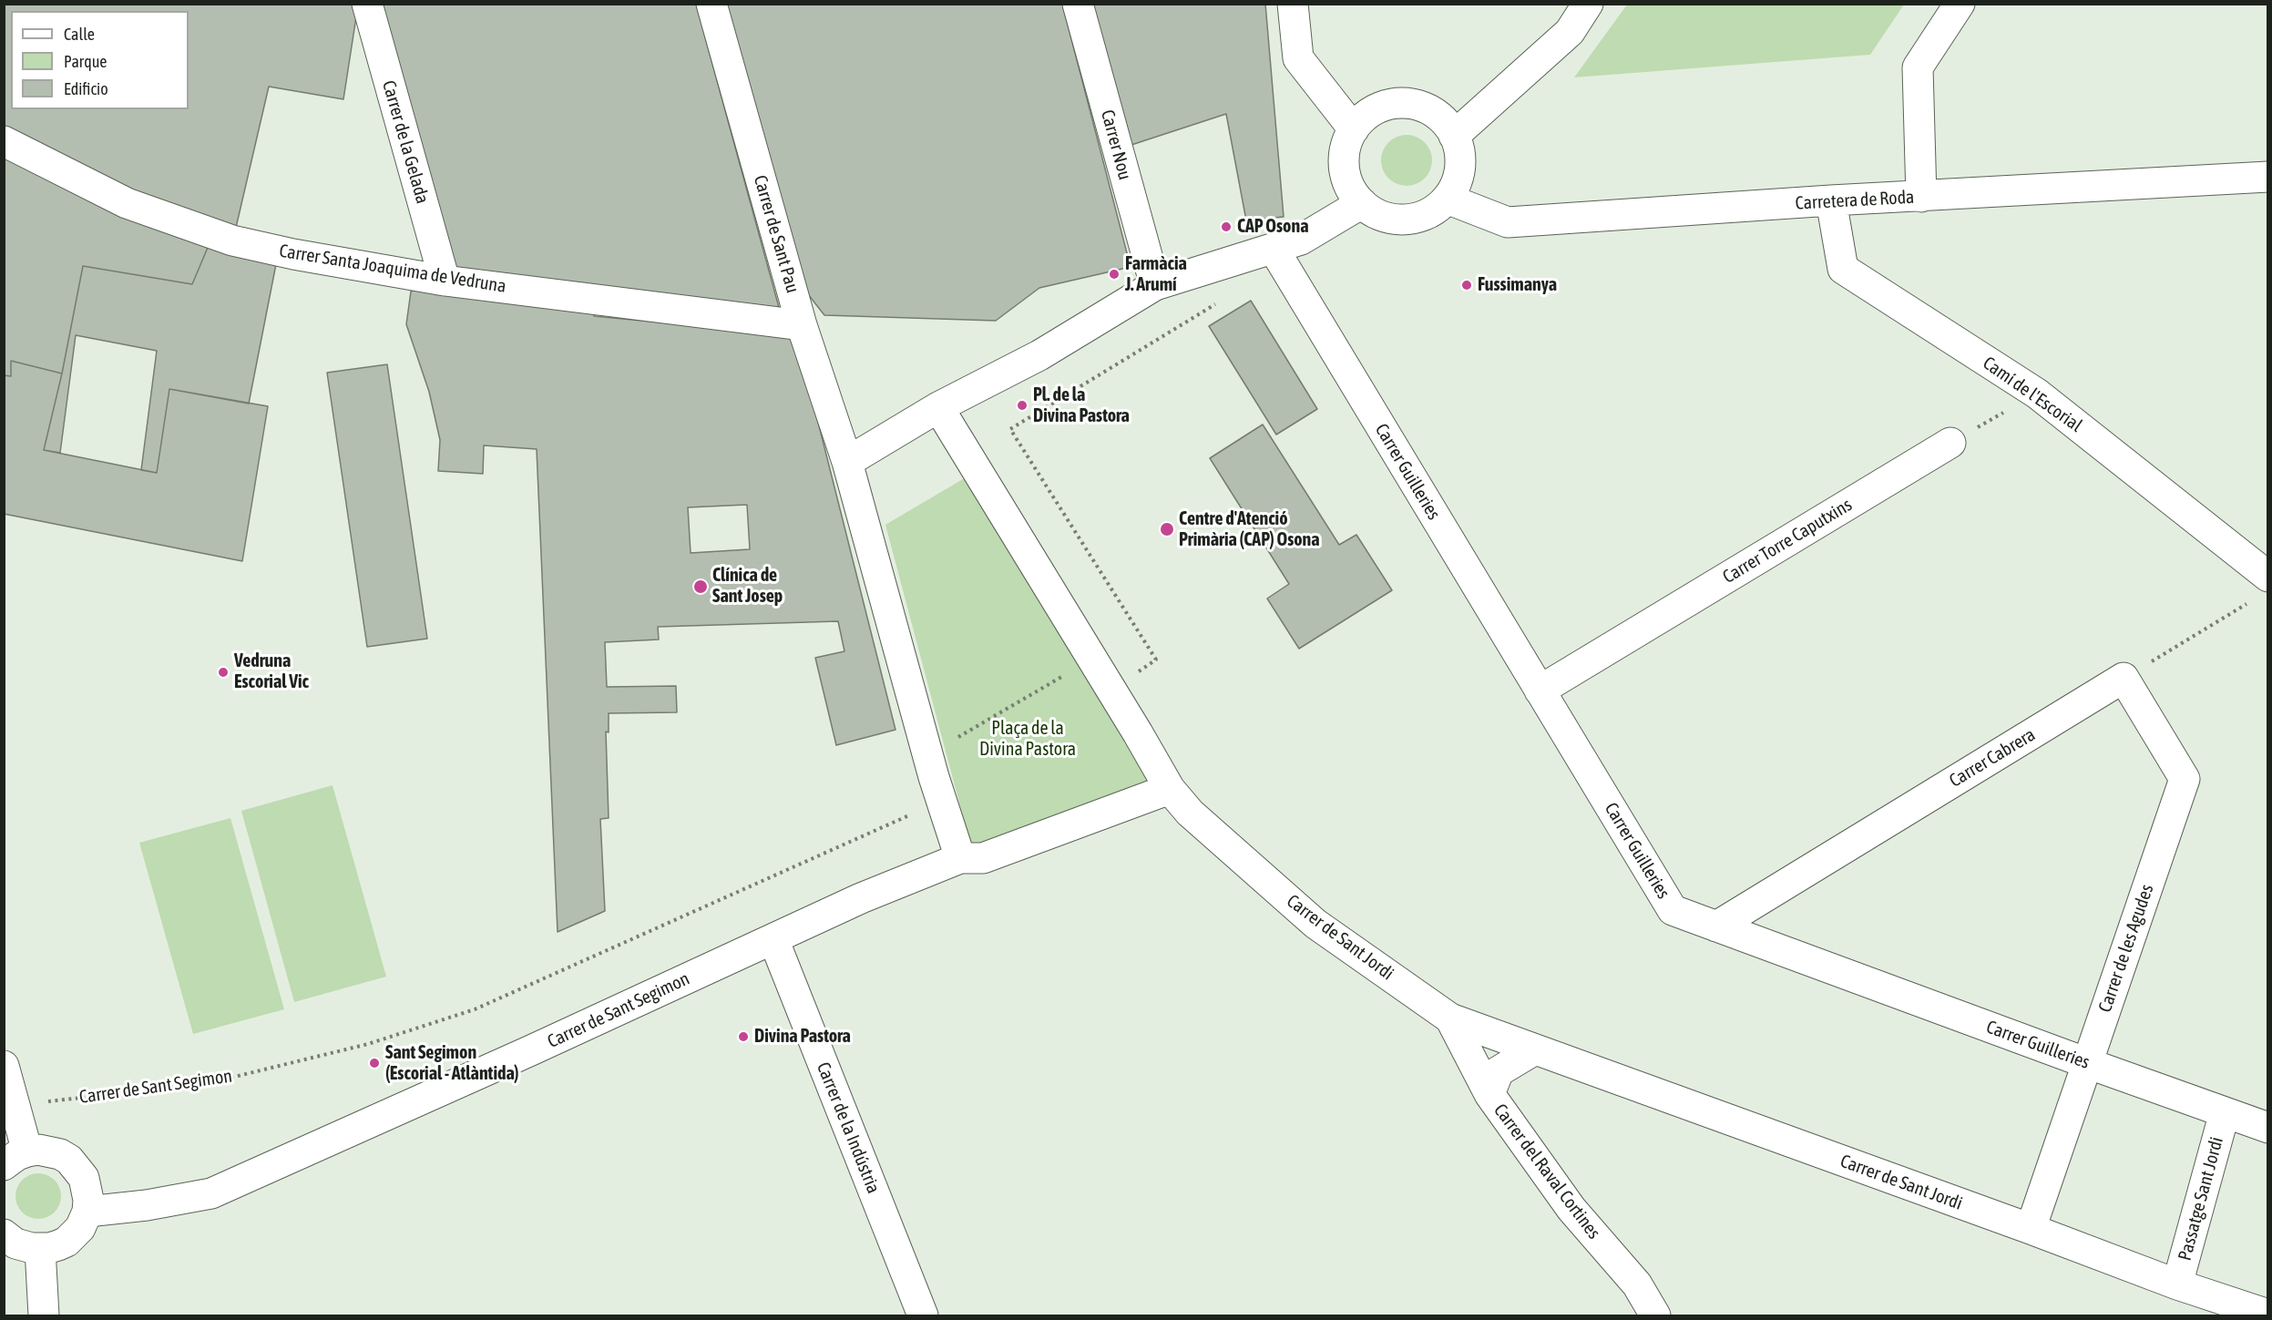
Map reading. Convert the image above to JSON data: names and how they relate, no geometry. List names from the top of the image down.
{
  "streets": {
    "street": [
      "Carrer de la Gelada",
      "Carrer Nou",
      "Carretera de Roda",
      "Carrer de Sant Pau",
      "Carrer Santa Joaquima de Vedruna",
      "Camí de l'Escorial",
      "Carrer Guilleries",
      "Carrer Torre Caputxins",
      "Carrer Cabrera",
      "Carrer de Sant Jordi",
      "Carrer de les Agudes",
      "Carrer de Sant Segimon",
      "Carrer de la Indústria",
      "Carrer del Raval Cortines",
      "Passatge Sant Jordi"
    ]
  },
  "crossings": [
    ["Carrer de la Gelada", "Carrer Santa Joaquima de Vedruna"],
    ["Carretera de Roda", "Camí de l'Escorial"],
    ["Carrer de Sant Pau", "Carrer Santa Joaquima de Vedruna"],
    ["Carrer Guilleries", "Carrer Torre Caputxins"],
    ["Carrer Guilleries", "Carrer Cabrera"],
    ["Carrer Guilleries", "Carrer de les Agudes"],
    ["Carrer Guilleries", "Passatge Sant Jordi"],
    ["Carrer Cabrera", "Carrer de les Agudes"],
    ["Carrer de Sant Jordi", "Carrer de les Agudes"],
    ["Carrer de Sant Jordi", "Carrer del Raval Cortines"],
    ["Carrer de Sant Jordi", "Passatge Sant Jordi"],
    ["Carrer de Sant Segimon", "Carrer de la Indústria"]
  ],
  "parks": ["Plaça de la Divina Pastora"],
  "places": [
    "CAP Osona",
    "Farmàcia J. Arumí",
    "Fussimanya",
    "Pl. de la Divina Pastora",
    "Centre d'Atenció Primària (CAP) Osona",
    "Clínica de Sant Josep",
    "Vedruna Escorial Vic",
    "Divina Pastora",
    "Sant Segimon (Escorial - Atlàntida)"
  ],
  "legend": ["Calle", "Parque", "Edificio"]
}
